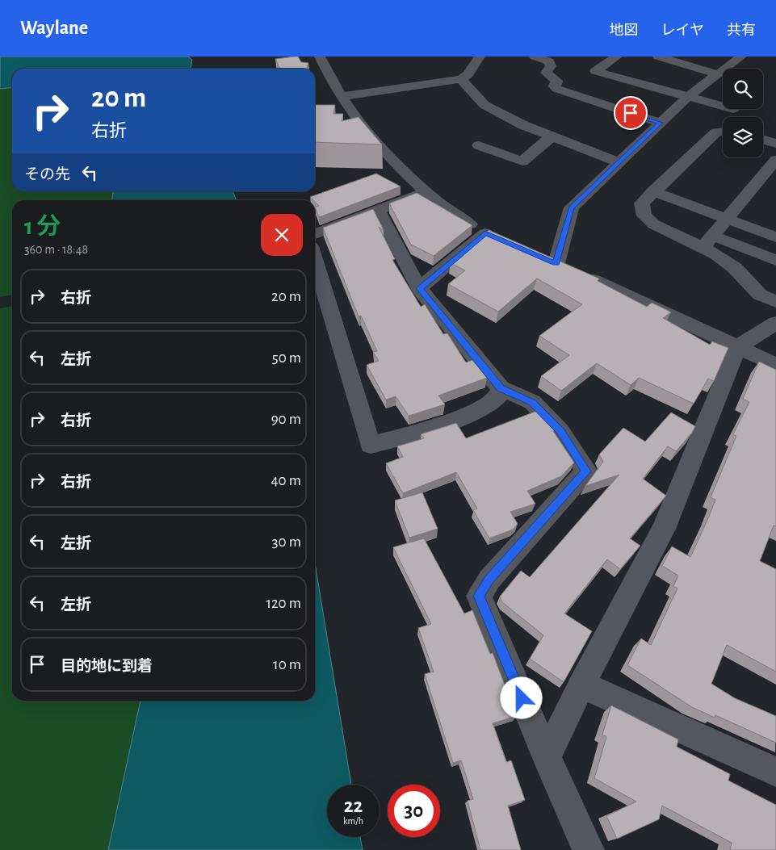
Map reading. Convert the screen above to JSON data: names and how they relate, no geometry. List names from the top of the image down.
{
  "page": {
    "header": "Waylane",
    "nav": ["地図", "レイヤ", "共有"],
    "turn": ["20 m", "右折"],
    "then": "その先",
    "heading": ["1 分", "360 m · 18:48"],
    "list": [
      {
        "name": "右折",
        "value": "20 m"
      },
      {
        "name": "左折",
        "value": "50 m"
      },
      {
        "name": "右折",
        "value": "90 m"
      },
      {
        "name": "右折",
        "value": "40 m"
      },
      {
        "name": "左折",
        "value": "30 m"
      },
      {
        "name": "左折",
        "value": "120 m"
      },
      {
        "name": "目的地に到着",
        "value": "10 m"
      }
    ],
    "speed": "22 km/h",
    "limit": "30"
  }
}
